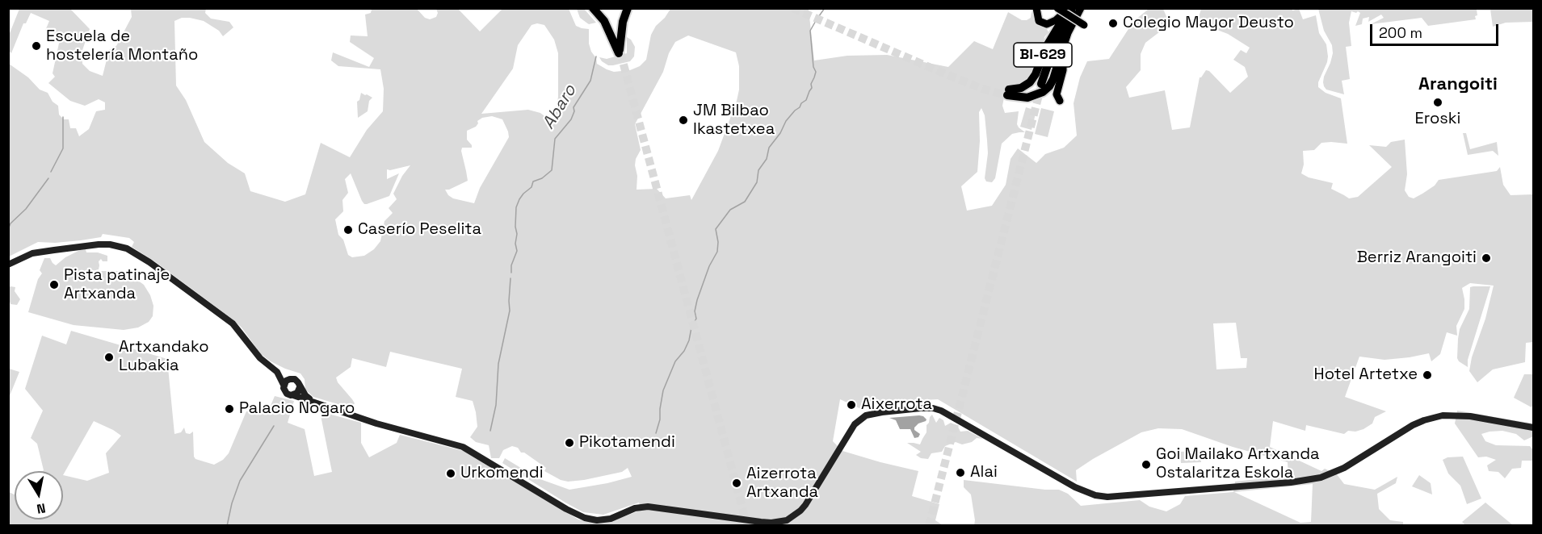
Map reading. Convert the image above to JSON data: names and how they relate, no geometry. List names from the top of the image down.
{
  "streets": {
    "highway": ["BI-629"]
  },
  "districts": ["Arangoiti"],
  "water": ["Abaro"],
  "places": [
    "Colegio Mayor Deusto",
    "Escuela de hostelería Montaño",
    "Eroski",
    "JM Bilbao Ikastetxea",
    "Caserío Peselita",
    "Berriz Arangoiti",
    "Pista patinaje Artxanda",
    "Artxandako Lubakia",
    "Hotel Artetxe",
    "Aixerrota",
    "Palacio Nogaro",
    "Pikotamendi",
    "Goi Mailako Artxanda Ostalaritza Eskola",
    "Alai",
    "Urkomendi",
    "Aizerrota Artxanda"
  ],
  "scale_bar": "200 m",
  "north": "bottom"
}
